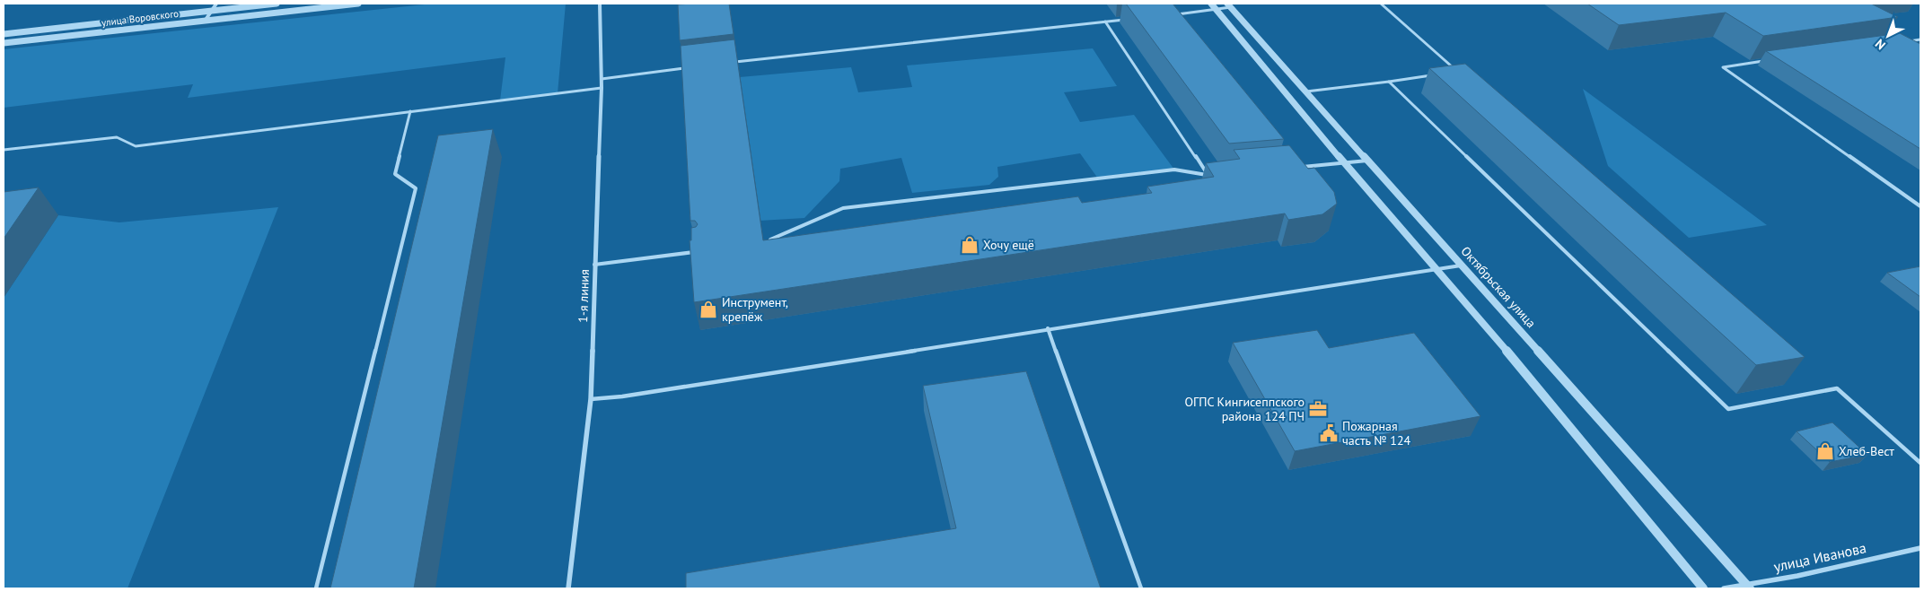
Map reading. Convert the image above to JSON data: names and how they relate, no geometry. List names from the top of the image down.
{
  "streets": {
    "street": [
      "улица Воровского",
      "Октябрьская улица",
      "1-я линия",
      "улица Иванова"
    ]
  },
  "crossings": [
    ["Октябрьская улица", "улица Иванова"]
  ],
  "places": {
    "shop": ["Хочу ещё", "Инструмент, крепёж", "Хлеб-Вест"],
    "office": ["ОГПС Кингисеппского района 124 ПЧ"],
    "public building": ["Пожарная часть № 124"]
  },
  "north": "bottom left"
}
